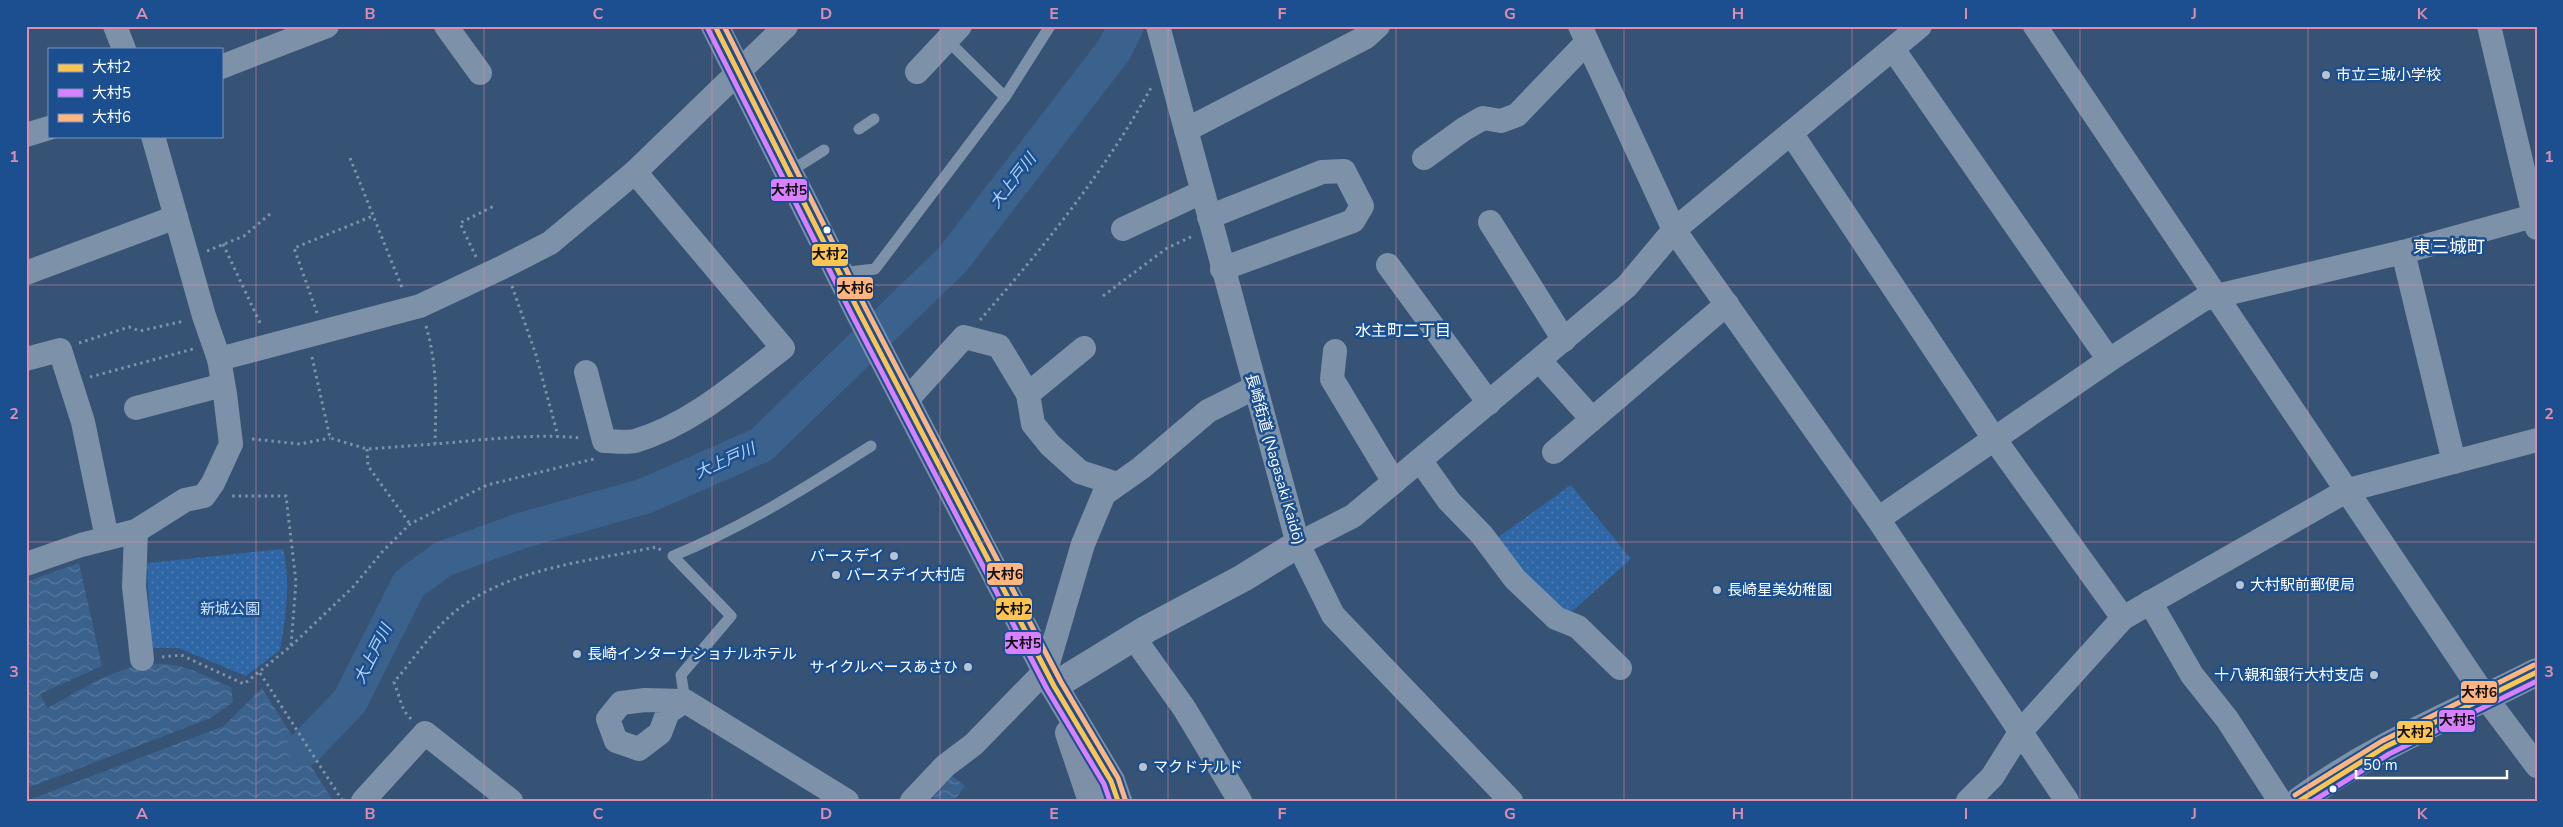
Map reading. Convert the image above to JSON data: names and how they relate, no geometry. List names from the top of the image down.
{
  "streets": {
    "street": ["長崎街道 (Nagasaki Kaidō)"]
  },
  "districts": ["東三城町", "水主町二丁目"],
  "water": ["大上戸川"],
  "parks": ["新城公園"],
  "places": [
    "市立三城小学校",
    "バースデイ",
    "バースデイ大村店",
    "大村駅前郵便局",
    "長崎星美幼稚園",
    "長崎インターナショナルホテル",
    "サイクルベースあさひ",
    "十八親和銀行大村支店",
    "マクドナルド"
  ],
  "lines": ["transit line 大村2", "transit line 大村6", "transit line 大村5"],
  "legend": ["大村2", "大村5", "大村6"],
  "scale_bar": "50 m",
  "grid": {
    "columns": [
      "A",
      "B",
      "C",
      "D",
      "E",
      "F",
      "G",
      "H",
      "I",
      "J",
      "K"
    ],
    "rows": ["1", "2", "3"]
  }
}
